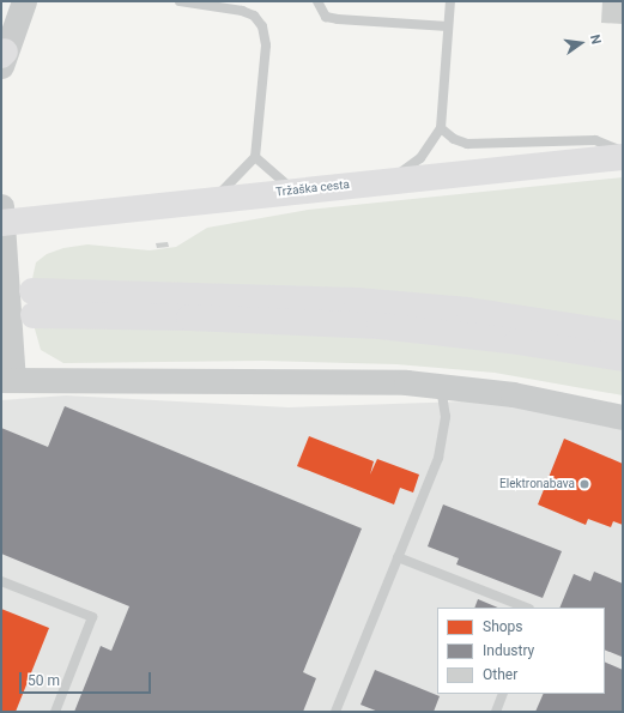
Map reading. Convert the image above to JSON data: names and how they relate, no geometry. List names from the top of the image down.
{
  "streets": {
    "main road": ["Tržaška cesta"]
  },
  "places": ["Elektronabava"],
  "legend": ["Shops", "Industry", "Other"],
  "scale_bar": "50 m",
  "north": "right"
}
